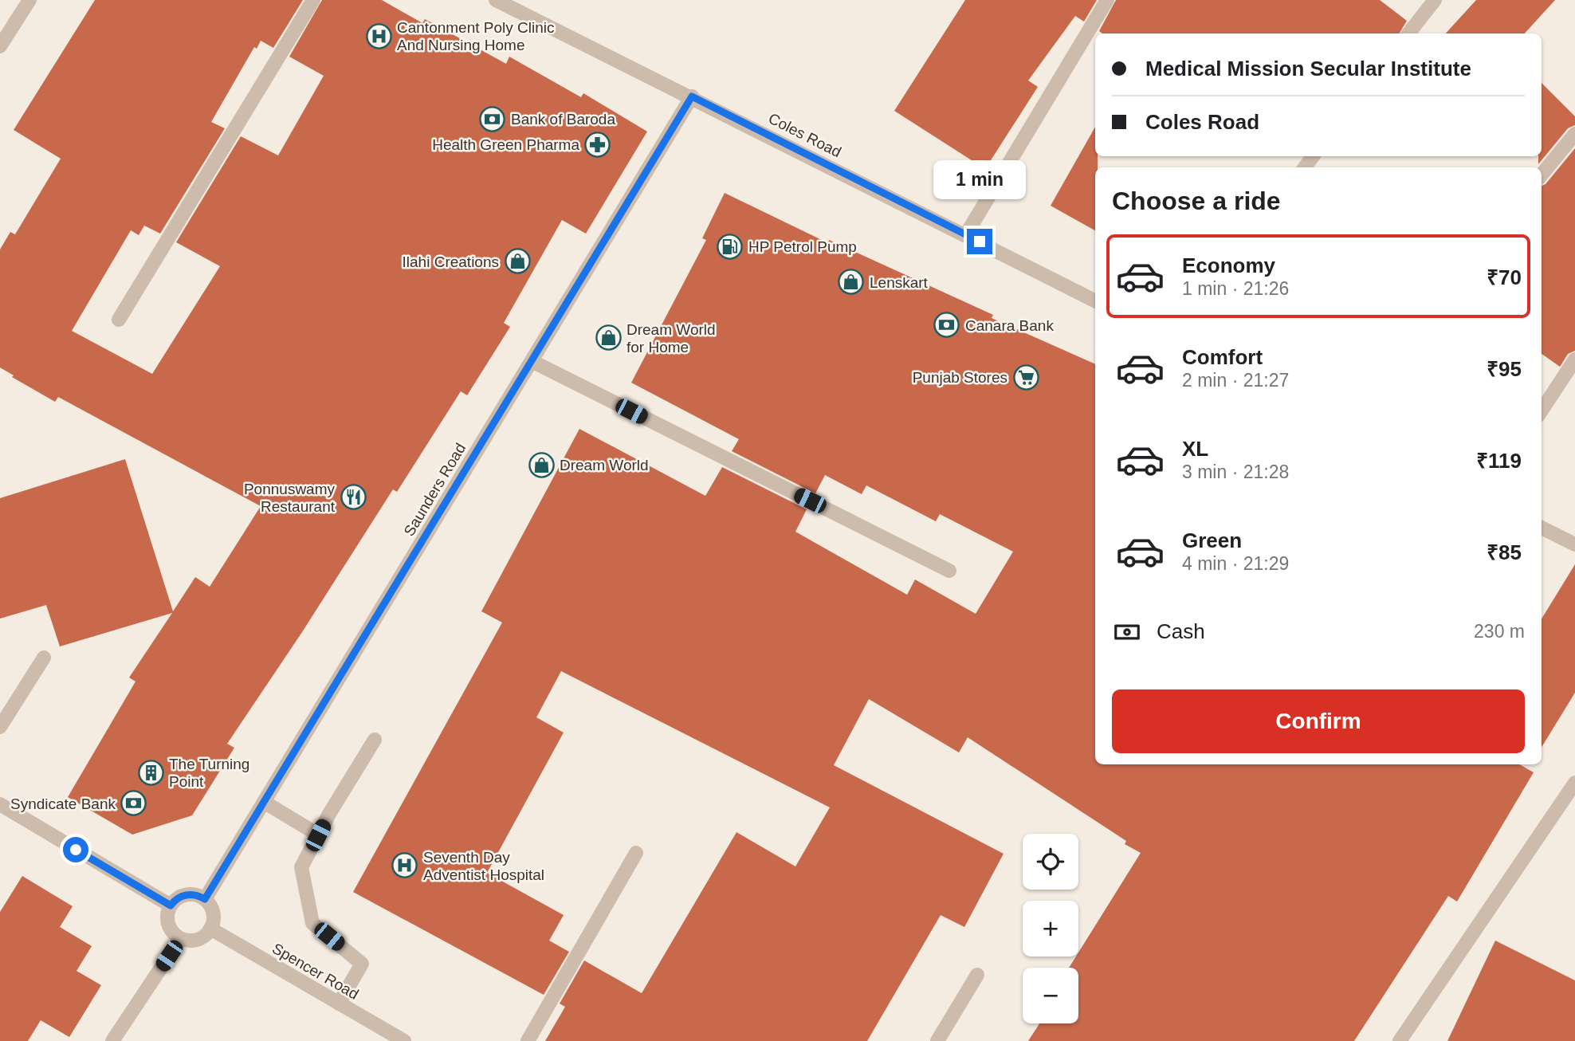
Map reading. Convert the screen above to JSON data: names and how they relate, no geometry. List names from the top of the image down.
{
  "streets": {
    "street": ["Coles Road", "Saunders Road", "Spencer Road"]
  },
  "crossings": [
    ["Coles Road", "Saunders Road"],
    ["Saunders Road", "Spencer Road"]
  ],
  "places": {
    "hospital": ["Cantonment Poly Clinic And Nursing Home", "Seventh Day Adventist Hospital"],
    "bank": ["Bank of Baroda", "Canara Bank", "Syndicate Bank"],
    "pharmacy": ["Health Green Pharma"],
    "fuel station": ["HP Petrol Pump"],
    "shop": [
      "Ilahi Creations",
      "Lenskart",
      "Dream World for Home",
      "Dream World"
    ],
    "supermarket": ["Punjab Stores"],
    "restaurant": ["Ponnuswamy Restaurant"],
    "building": ["The Turning Point"]
  },
  "page": {
    "banner": ["Medical Mission Secular Institute", "Coles Road"],
    "bubble": "1 min",
    "heading": "Choose a ride",
    "list": [
      {
        "name": "Economy",
        "note": "1 min · 21:26",
        "value": "₹70"
      },
      {
        "name": "Comfort",
        "note": "2 min · 21:27",
        "value": "₹95"
      },
      {
        "name": "XL",
        "note": "3 min · 21:28",
        "value": "₹119"
      },
      {
        "name": "Green",
        "note": "4 min · 21:29",
        "value": "₹85"
      }
    ],
    "pay": ["Cash", "230 m"],
    "buttons": "Confirm",
    "map_buttons": ["+", "−"]
  }
}
